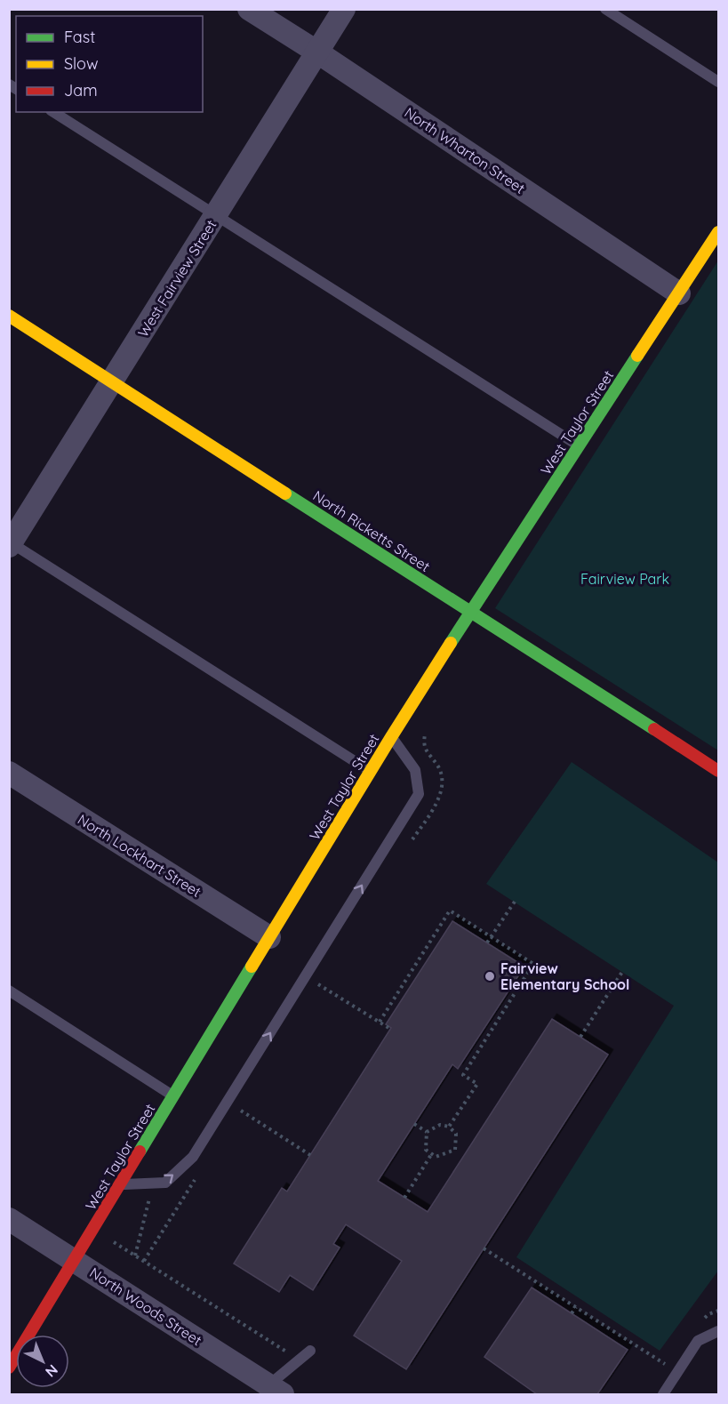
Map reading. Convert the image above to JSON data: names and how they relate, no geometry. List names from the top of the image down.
{
  "streets": {
    "main road": ["West Taylor Street", "North Ricketts Street"],
    "street": [
      "North Wharton Street",
      "West Fairview Street",
      "North Lockhart Street",
      "North Woods Street"
    ]
  },
  "crossings": [
    ["North Wharton Street", "West Fairview Street"],
    ["North Wharton Street", "West Taylor Street"],
    ["West Fairview Street", "North Ricketts Street"],
    ["West Taylor Street", "North Ricketts Street"],
    ["West Taylor Street", "North Lockhart Street"],
    ["West Taylor Street", "North Woods Street"]
  ],
  "parks": ["Fairview Park"],
  "places": ["Fairview Elementary School"],
  "legend": ["Fast", "Slow", "Jam"],
  "north": "bottom right"
}
